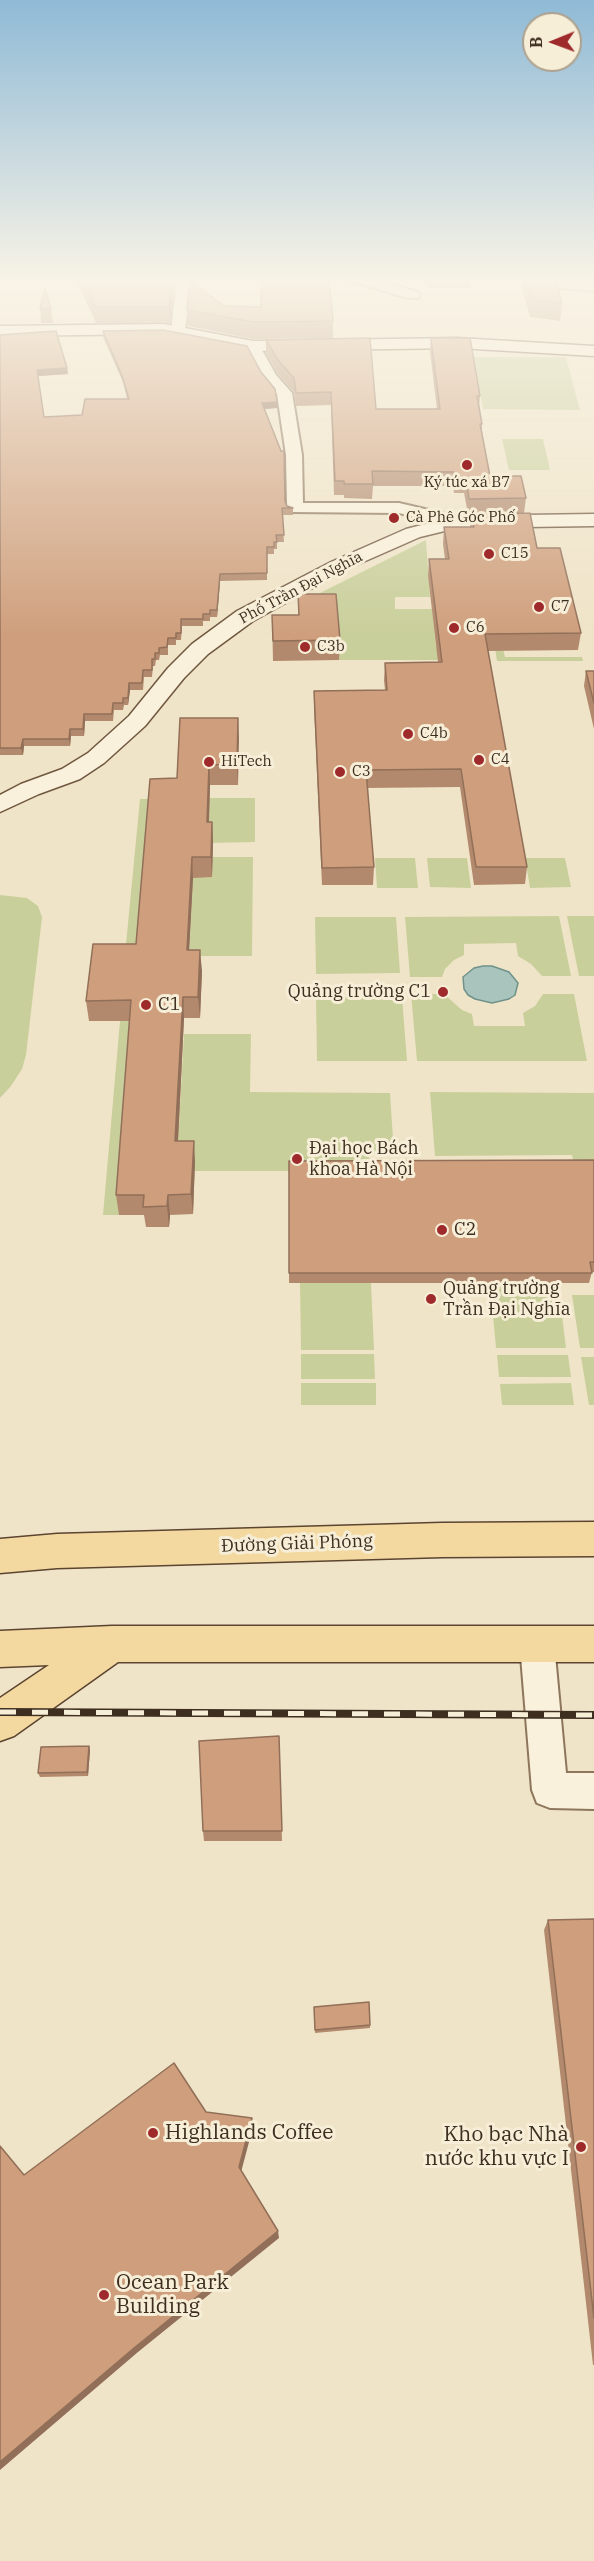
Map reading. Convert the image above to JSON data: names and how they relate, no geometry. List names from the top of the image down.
{
  "streets": {
    "main road": ["Đường Giải Phóng"],
    "street": ["Phố Trần Đại Nghĩa"]
  },
  "places": [
    "Ký túc xá B7",
    "Cà Phê Góc Phố",
    "C15",
    "C7",
    "C6",
    "C3b",
    "C4b",
    "C4",
    "HiTech",
    "C3",
    "Quảng trường C1",
    "C1",
    "Đại học Bách khoa Hà Nội",
    "C2",
    "Quảng trường Trần Đại Nghĩa",
    "Highlands Coffee",
    "Kho bạc Nhà nước khu vực I",
    "Ocean Park Building"
  ],
  "north": "left"
}
